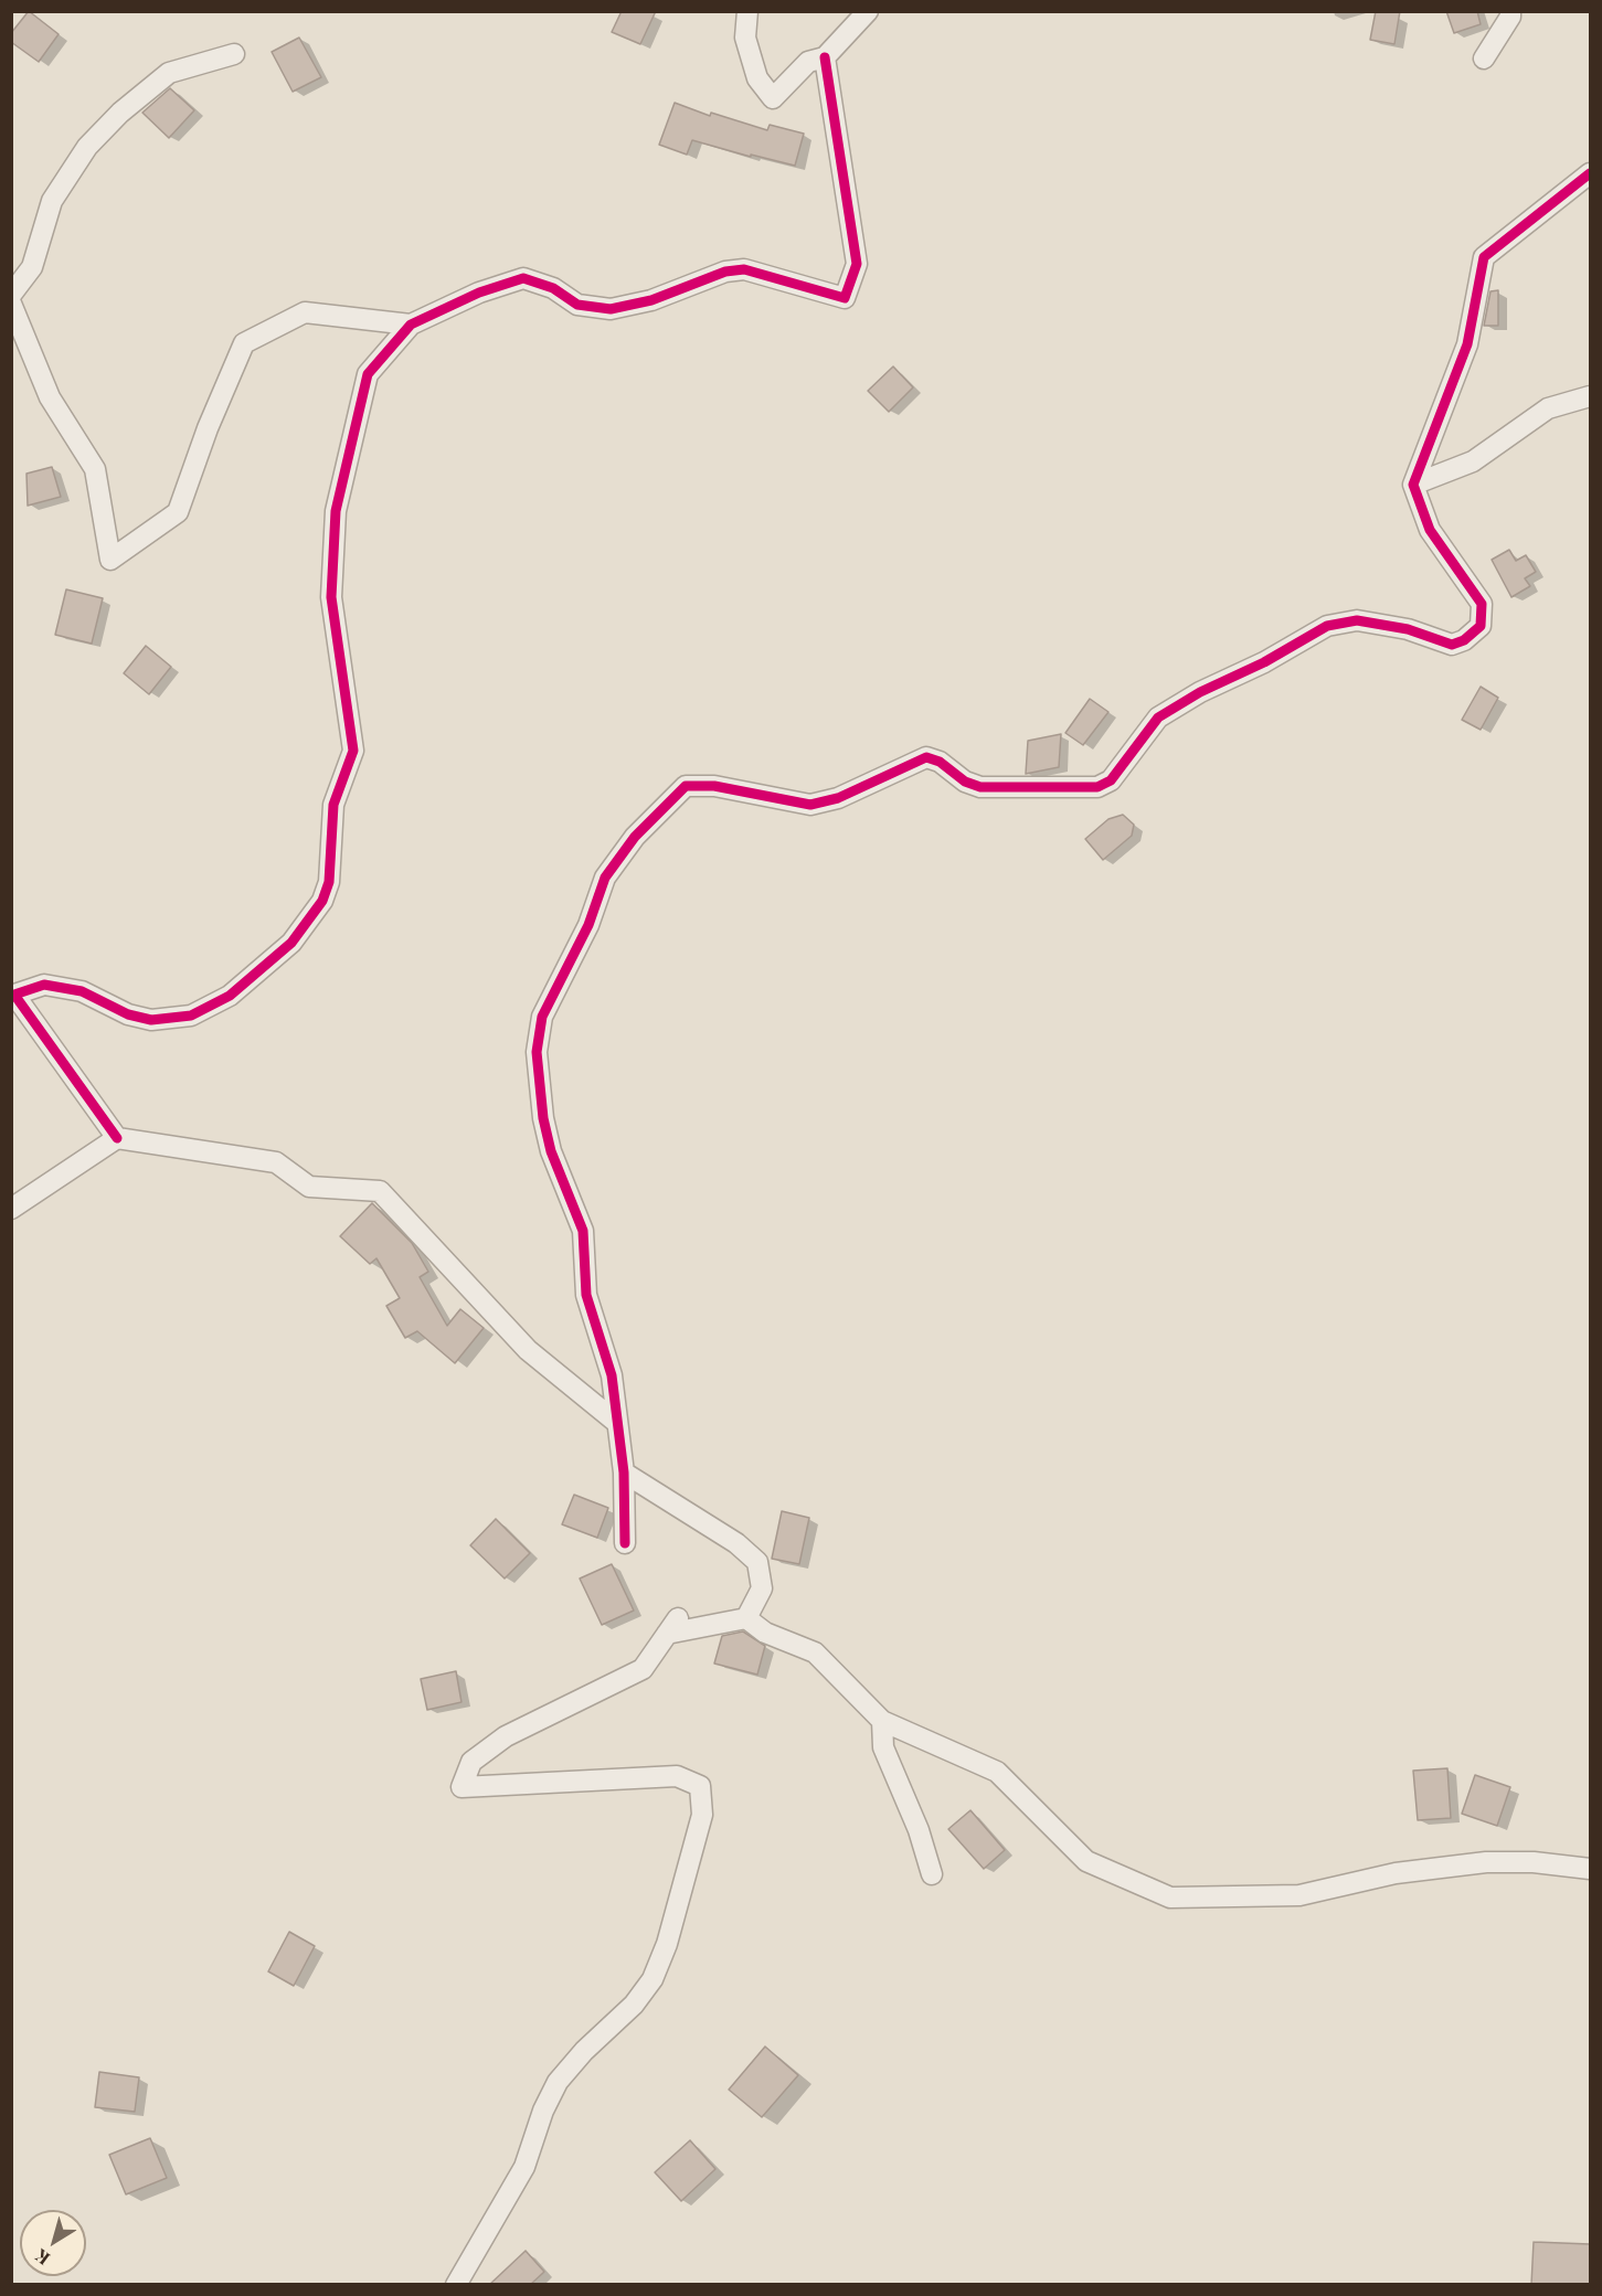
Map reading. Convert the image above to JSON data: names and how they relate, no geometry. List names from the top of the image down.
{
  "north": "bottom left"
}
